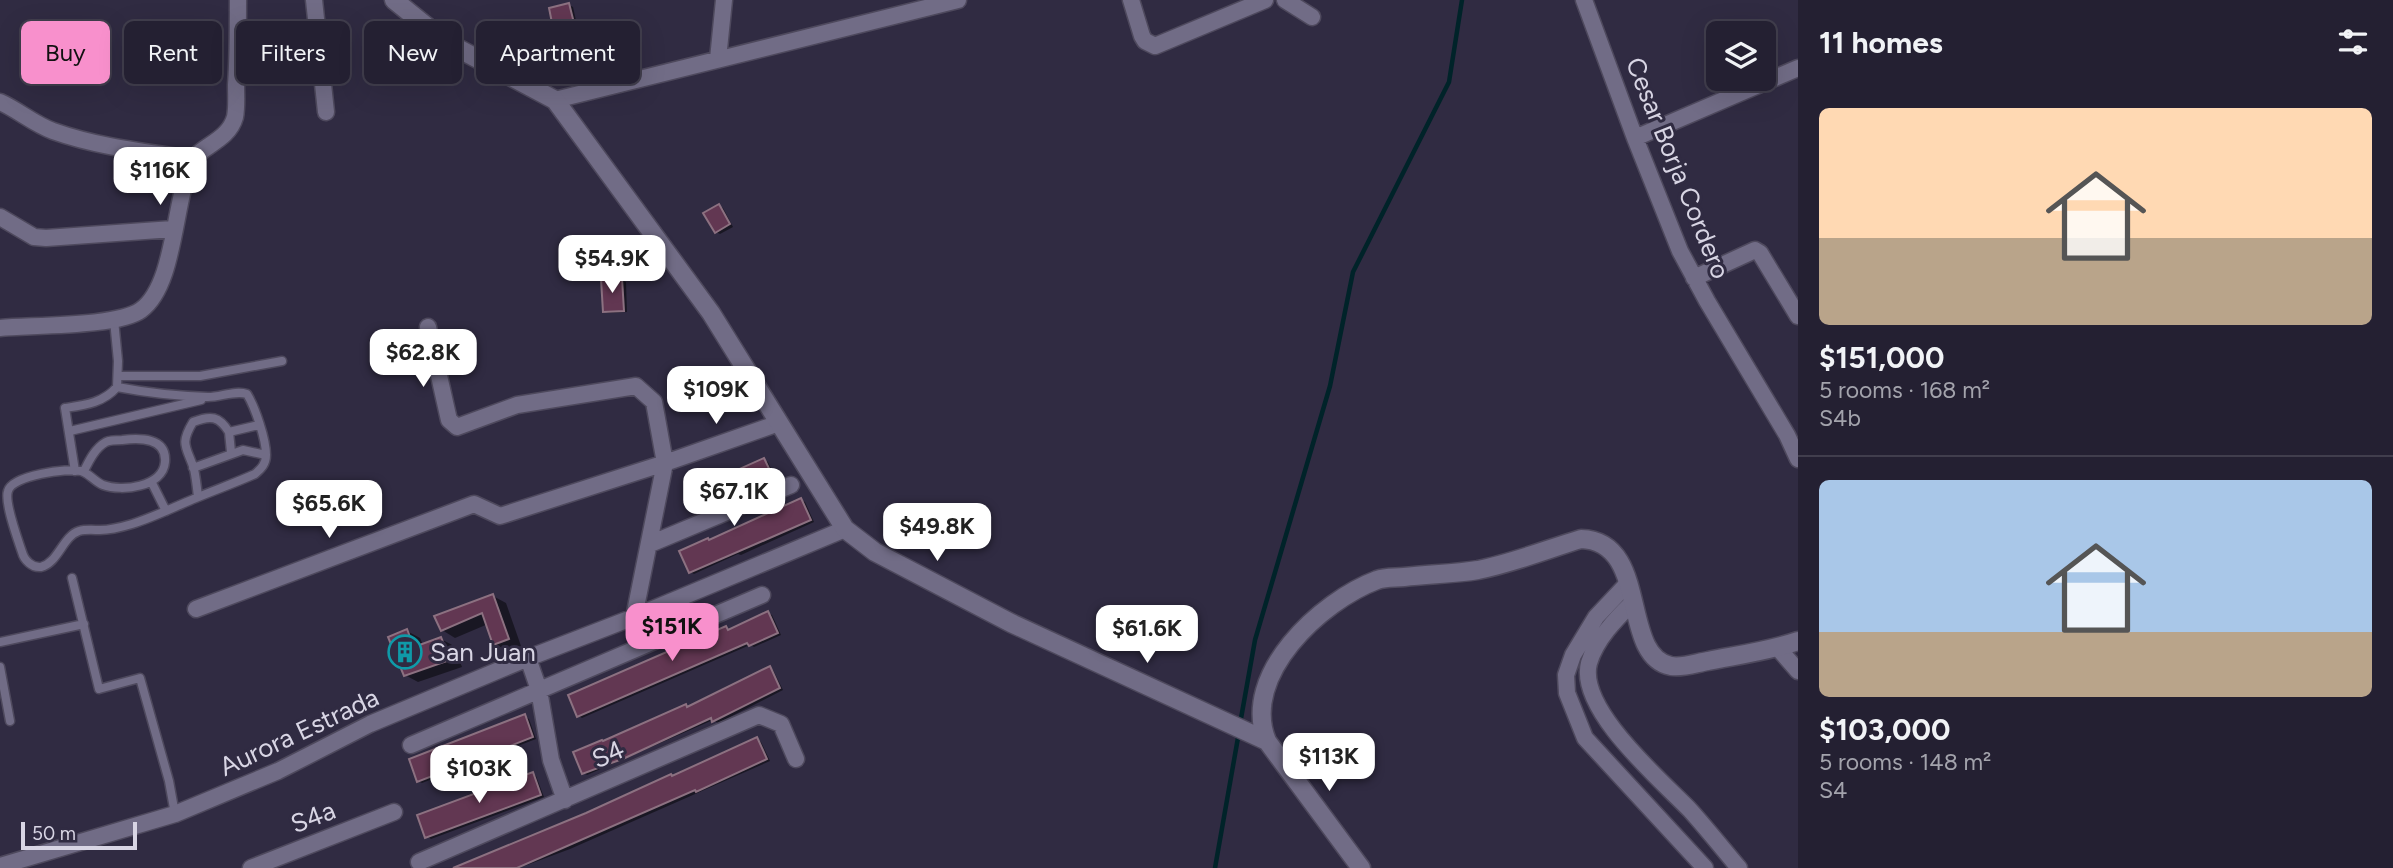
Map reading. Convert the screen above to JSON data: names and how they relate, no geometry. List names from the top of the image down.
{
  "streets": {
    "street": [
      "Cesar Borja Cordero",
      "Aurora Estrada",
      "S4",
      "S4a"
    ]
  },
  "places": {
    "building": ["San Juan"]
  },
  "scale_bar": "50 m",
  "page": {
    "heading": "11 homes",
    "chip": [
      "Buy",
      "Rent",
      "Filters",
      "New",
      "Apartment"
    ],
    "list": [
      {
        "name": "$151,000",
        "note": "5 rooms · 168 m² · S4b"
      },
      {
        "name": "$103,000",
        "note": "5 rooms · 148 m² · S4"
      }
    ],
    "price": [
      "$116K",
      "$54.9K",
      "$62.8K",
      "$109K",
      "$67.1K",
      "$65.6K",
      "$49.8K",
      "$151K",
      "$61.6K",
      "$113K",
      "$103K"
    ],
    "scale": "50 m"
  }
}
